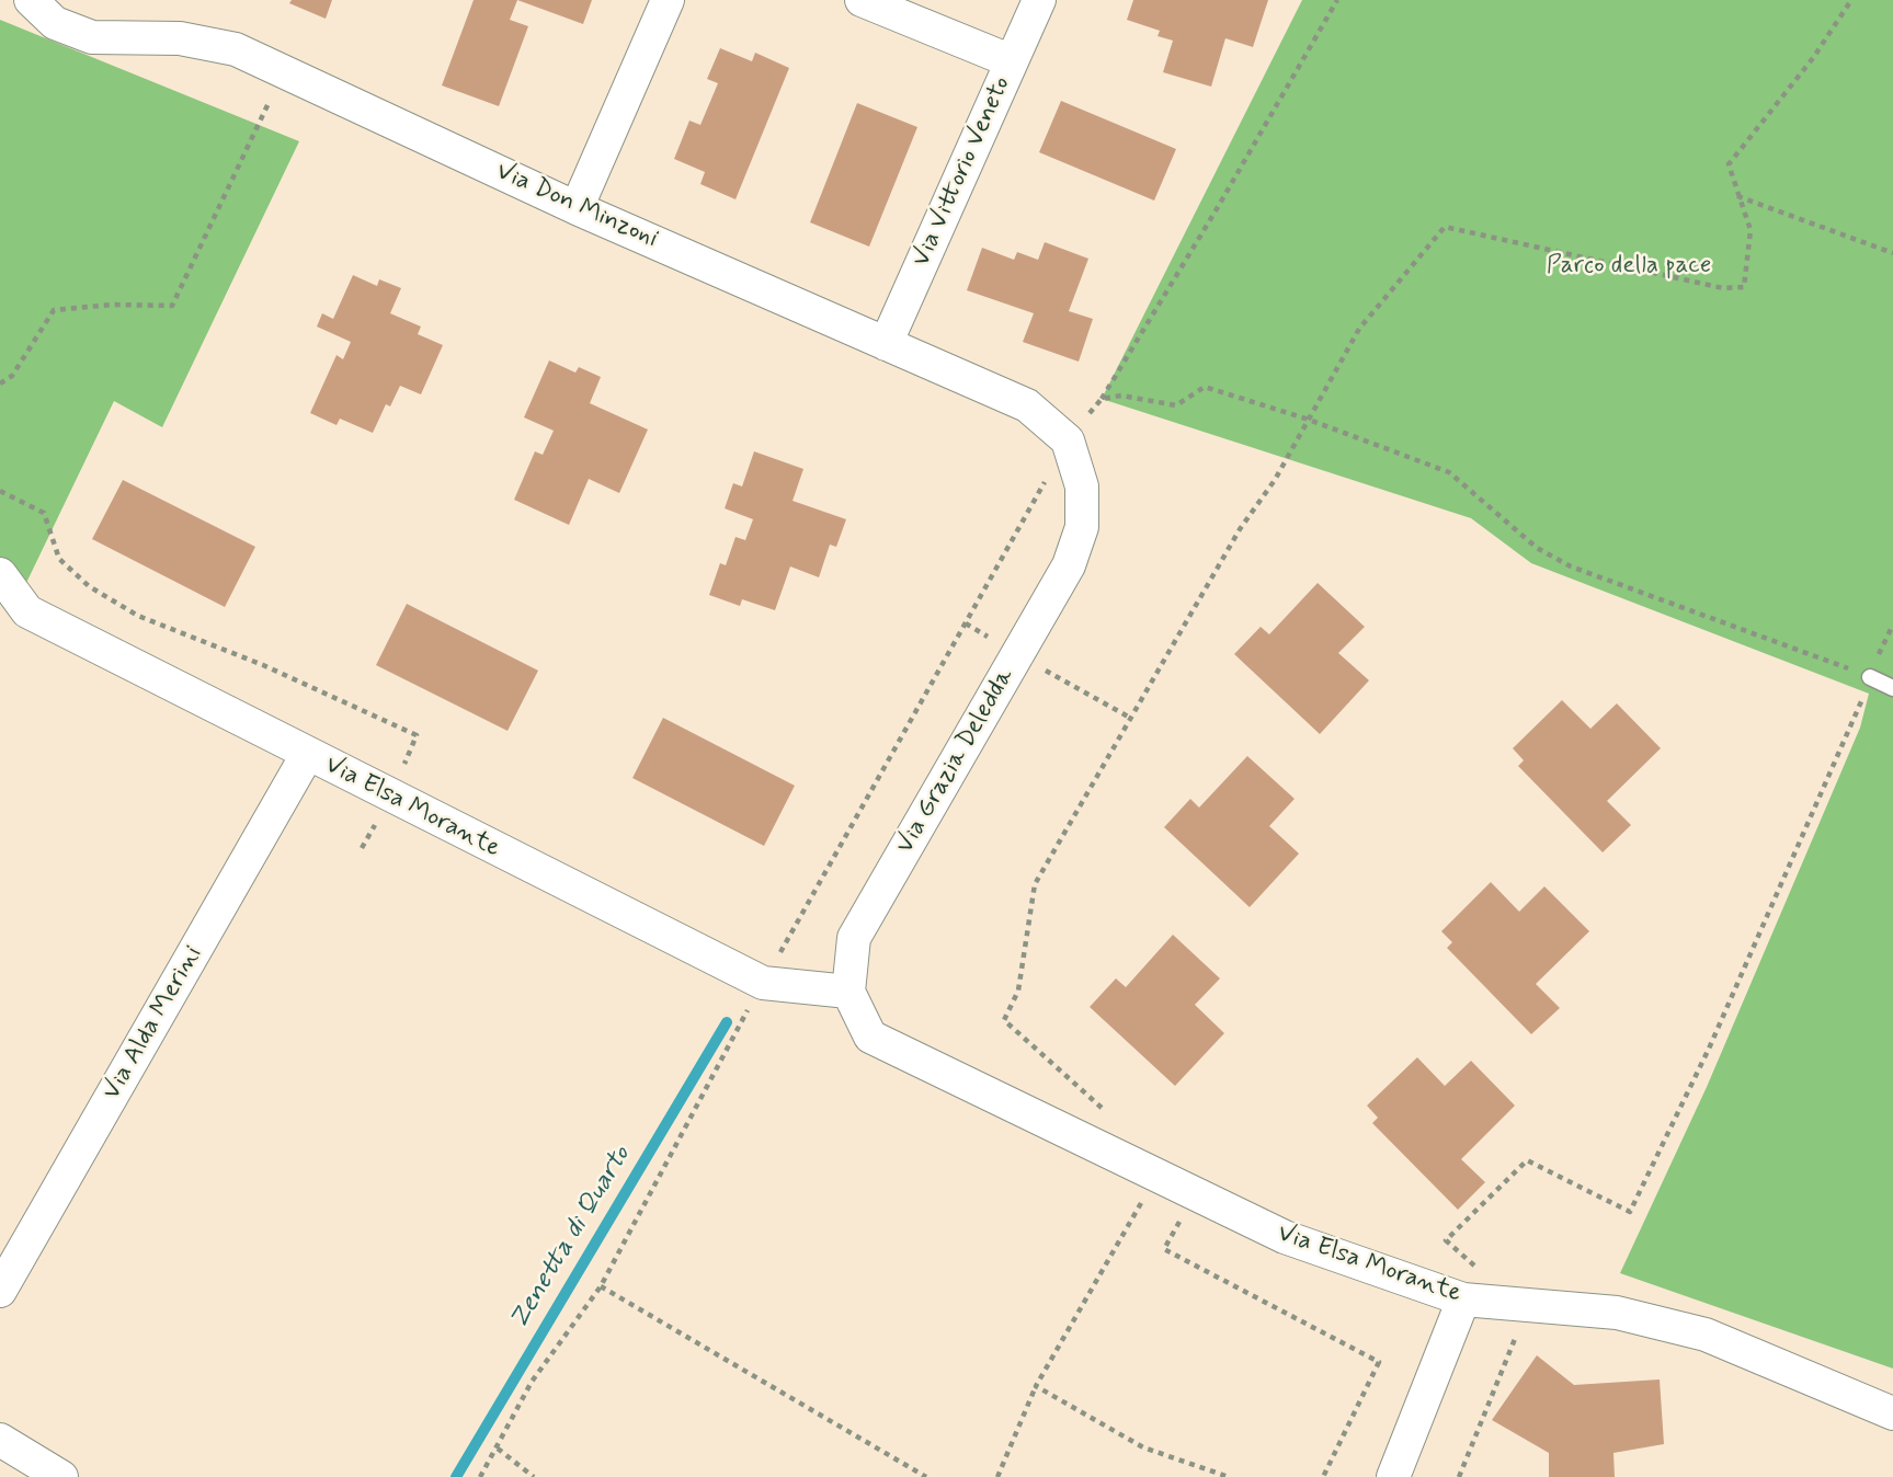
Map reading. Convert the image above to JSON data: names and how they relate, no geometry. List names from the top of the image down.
{
  "streets": {
    "street": [
      "Via Vittorio Veneto",
      "Via Don Minzoni",
      "Via Grazia Deledda",
      "Via Elsa Morante",
      "Via Alda Merini"
    ]
  },
  "crossings": [
    ["Via Vittorio Veneto", "Via Don Minzoni"],
    ["Via Don Minzoni", "Via Grazia Deledda"],
    ["Via Grazia Deledda", "Via Elsa Morante"],
    ["Via Elsa Morante", "Via Alda Merini"]
  ],
  "water": ["Zenetta di Quarto"],
  "parks": ["Parco della pace"]
}
